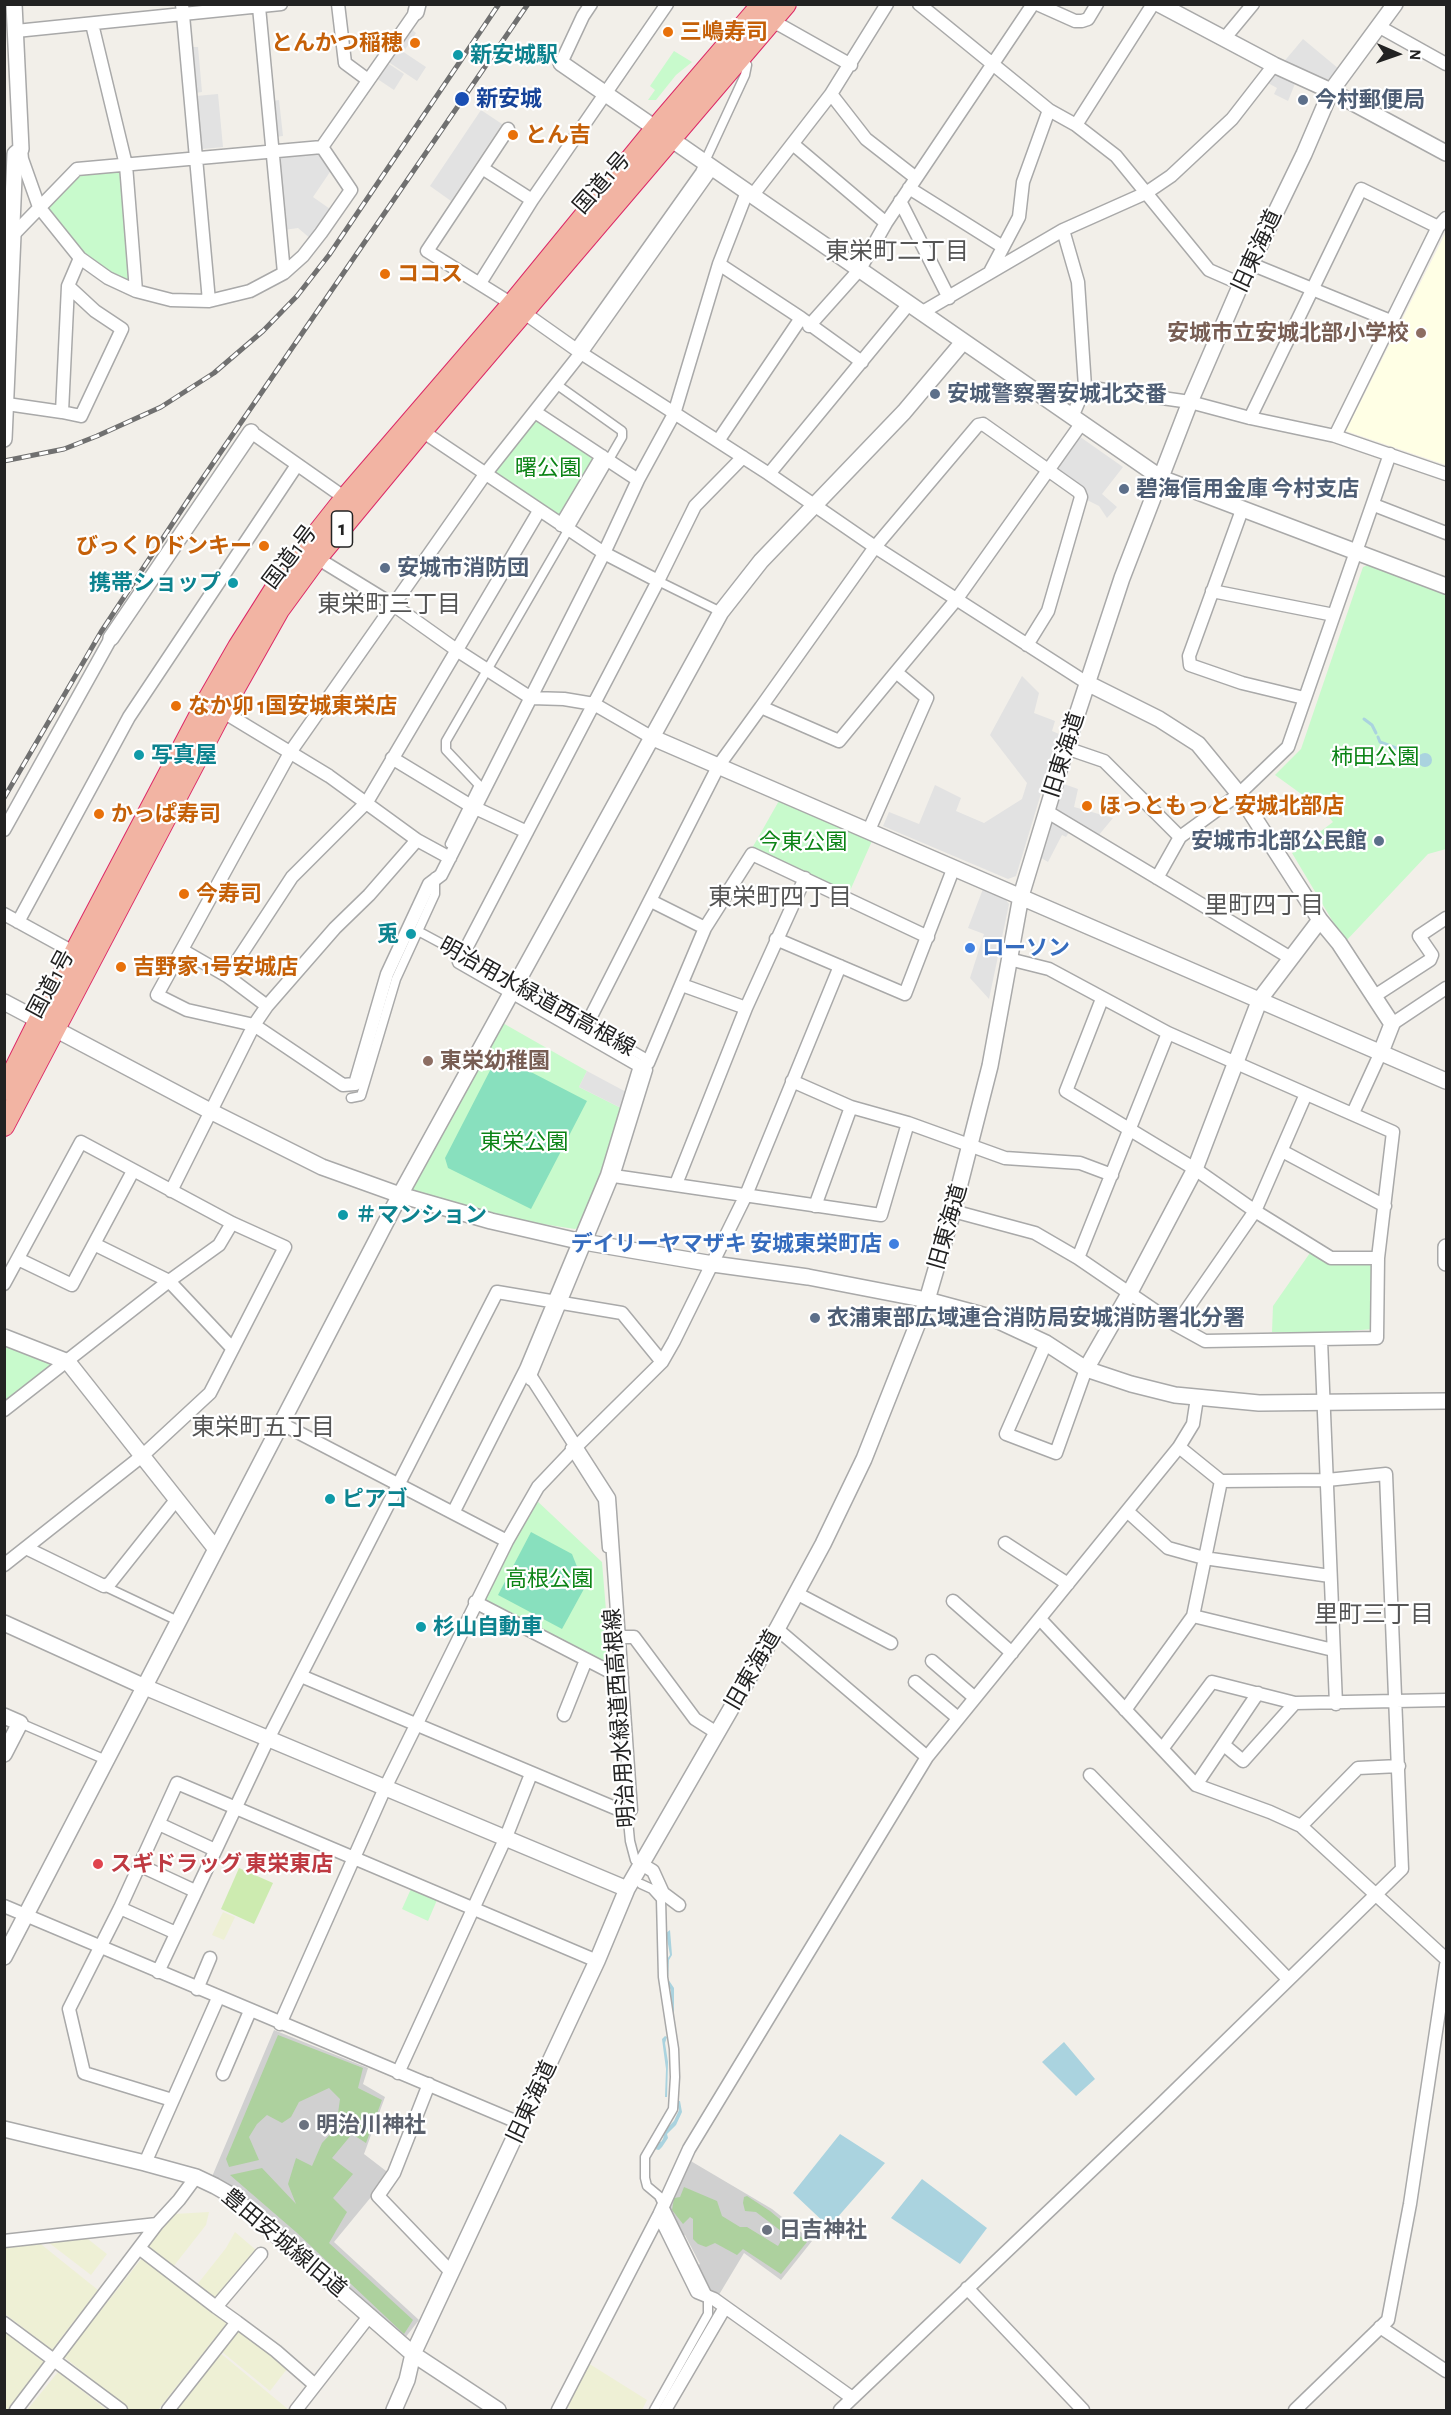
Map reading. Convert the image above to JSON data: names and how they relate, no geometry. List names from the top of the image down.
{
  "streets": {
    "highway": ["国道1号", "1"],
    "street": ["旧東海道", "明治用水緑道西高根線", "豊田安城線旧道"]
  },
  "crossings": [
    ["旧東海道", "明治用水緑道西高根線"],
    ["旧東海道", "豊田安城線旧道"]
  ],
  "districts": [
    "東栄町二丁目",
    "東栄町三丁目",
    "東栄町四丁目",
    "里町四丁目",
    "東栄町五丁目",
    "里町三丁目"
  ],
  "parks": [
    "曙公園",
    "柿田公園",
    "今東公園",
    "東栄公園",
    "高根公園"
  ],
  "places": [
    "三嶋寿司",
    "とんかつ稲穂",
    "新安城駅",
    "新安城",
    "今村郵便局",
    "とん吉",
    "ココス",
    "安城市立安城北部小学校",
    "安城警察署安城北交番",
    "碧海信用金庫 今村支店",
    "びっくりドンキー",
    "安城市消防団",
    "携帯ショップ",
    "なか卯 1国安城東栄店",
    "写真屋",
    "ほっともっと 安城北部店",
    "かっぱ寿司",
    "安城市北部公民館",
    "今寿司",
    "兎",
    "ローソン",
    "吉野家 1号安城店",
    "東栄幼稚園",
    "＃マンション",
    "デイリーヤマザキ 安城東栄町店",
    "衣浦東部広域連合消防局安城消防署北分署",
    "ピアゴ",
    "杉山自動車",
    "スギドラッグ 東栄東店",
    "明治川神社",
    "日吉神社"
  ],
  "north": "right"
}
